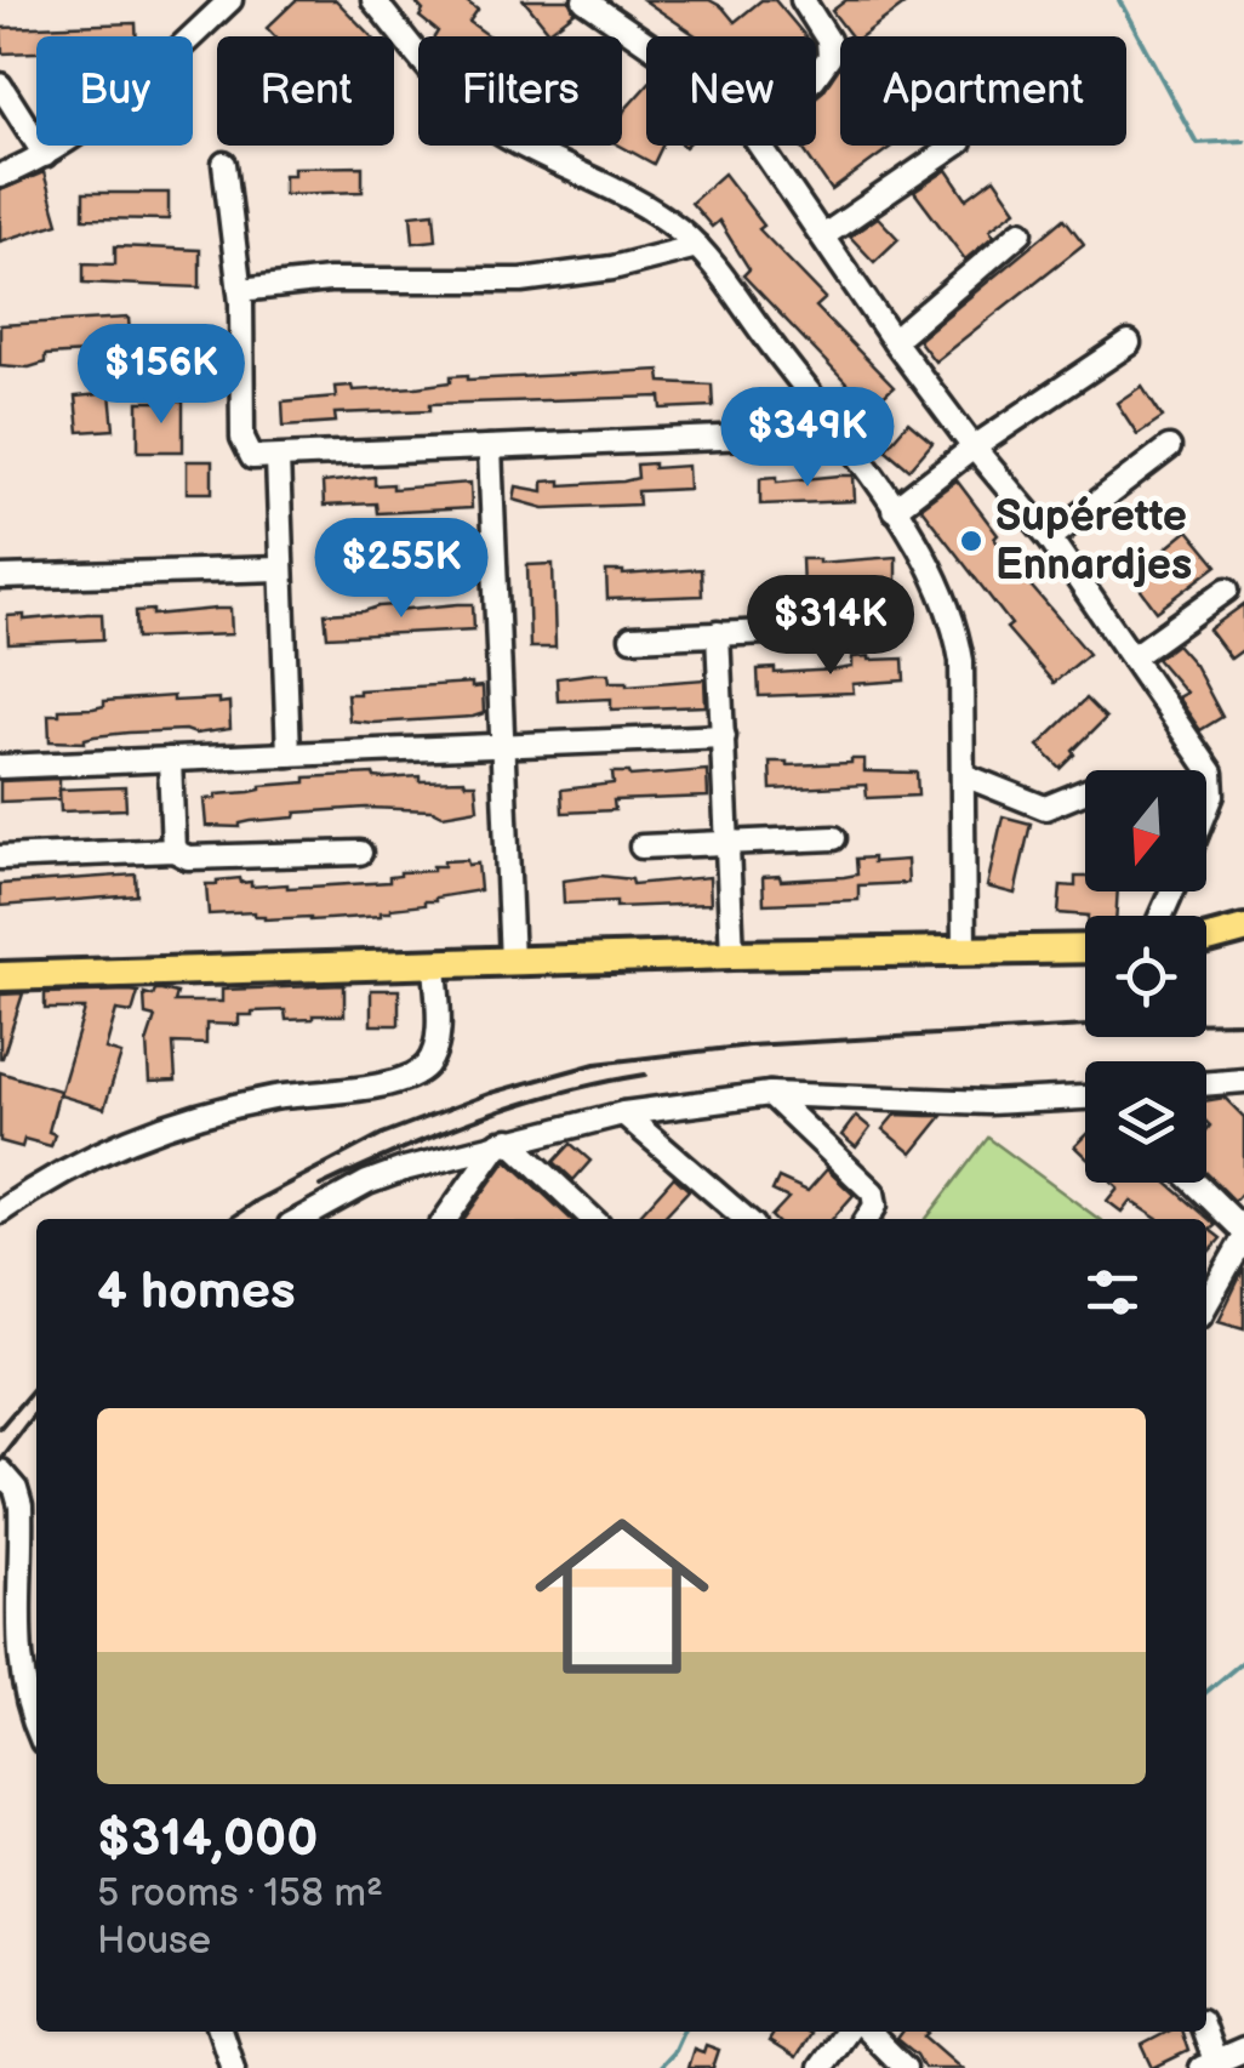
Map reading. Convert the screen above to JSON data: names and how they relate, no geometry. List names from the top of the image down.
{
  "places": ["Supérette Ennardjes"],
  "north": "bottom",
  "page": {
    "chip": [
      "Buy",
      "Rent",
      "Filters",
      "New",
      "Apartment"
    ],
    "price": [
      "$156K",
      "$349K",
      "$255K",
      "$314K"
    ],
    "heading": "4 homes",
    "list": [
      {
        "name": "$314,000",
        "note": "5 rooms · 158 m² · House"
      }
    ]
  }
}
